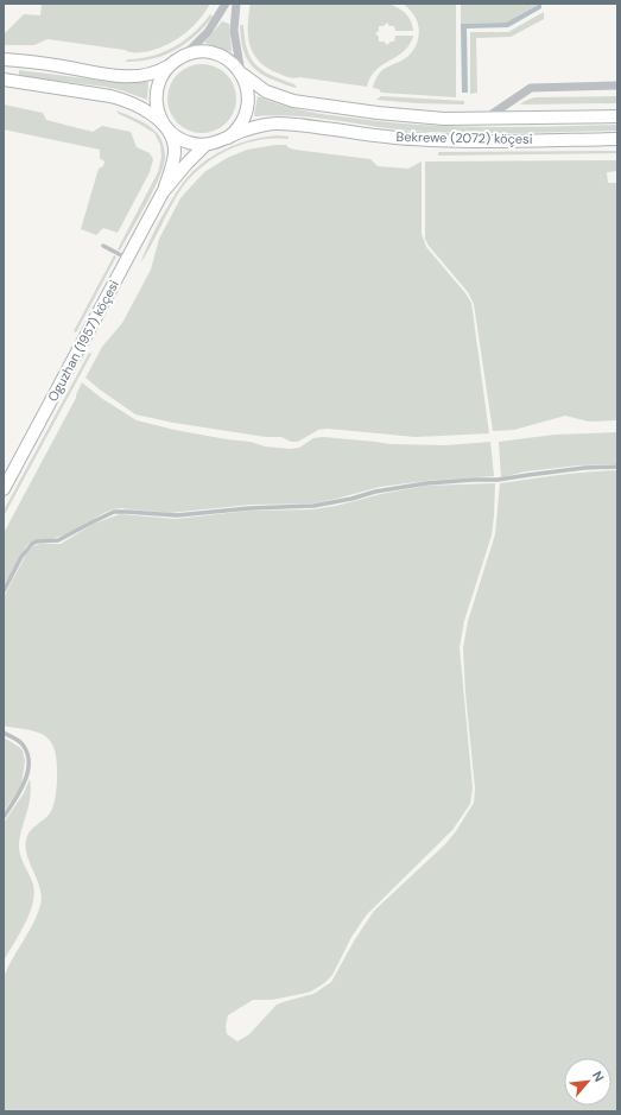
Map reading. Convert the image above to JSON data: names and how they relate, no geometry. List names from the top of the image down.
{
  "streets": {
    "main road": ["Bekrewe (2072) köçesi", "Oguzhan (1957) köçesi"]
  },
  "crossings": [
    ["Bekrewe (2072) köçesi", "Oguzhan (1957) köçesi"]
  ],
  "north": "top right"
}
